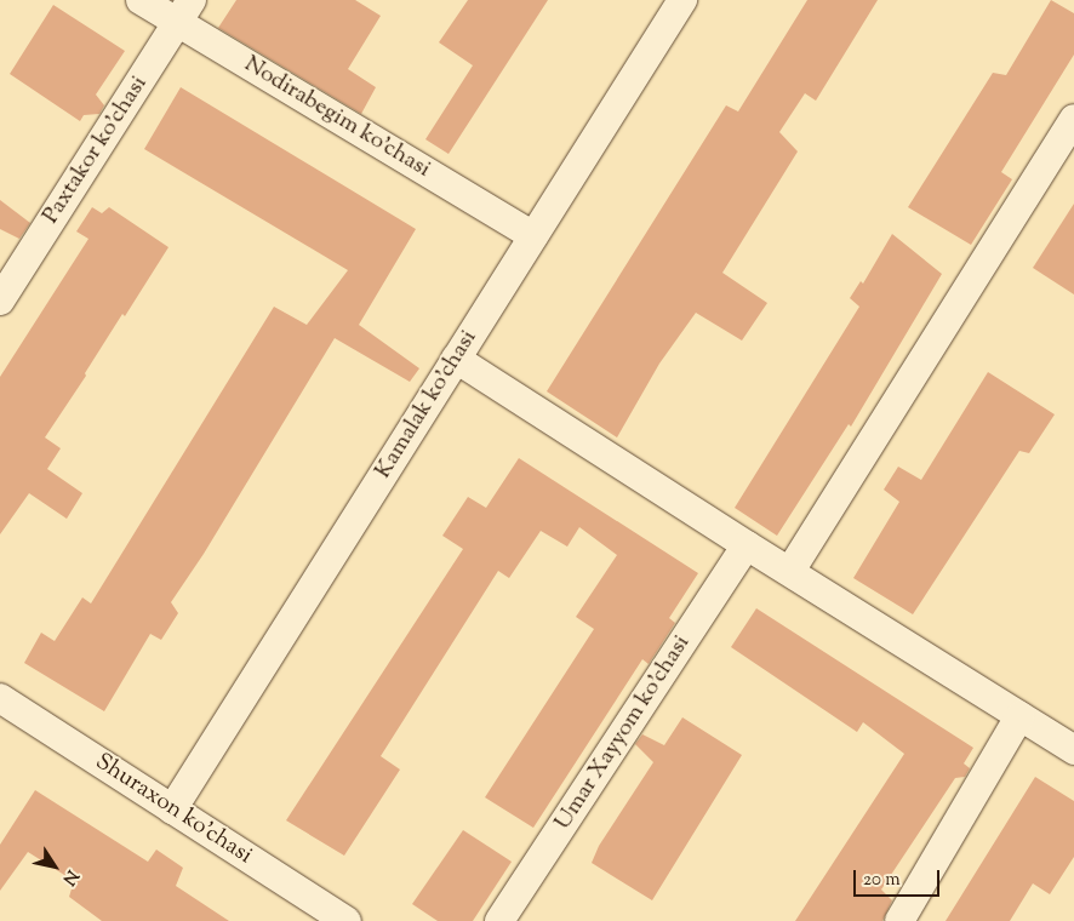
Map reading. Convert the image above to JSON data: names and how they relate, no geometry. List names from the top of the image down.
{
  "streets": {
    "street": [
      "Nodirabegim ko'chasi",
      "Paxtakor ko'chasi",
      "Kamalak ko'chasi",
      "Umar Xayyom ko'chasi",
      "Shuraxon ko'chasi"
    ]
  },
  "crossings": [
    ["Nodirabegim ko'chasi", "Paxtakor ko'chasi"],
    ["Nodirabegim ko'chasi", "Kamalak ko'chasi"],
    ["Kamalak ko'chasi", "Shuraxon ko'chasi"]
  ],
  "scale_bar": "20 m",
  "north": "bottom right"
}
